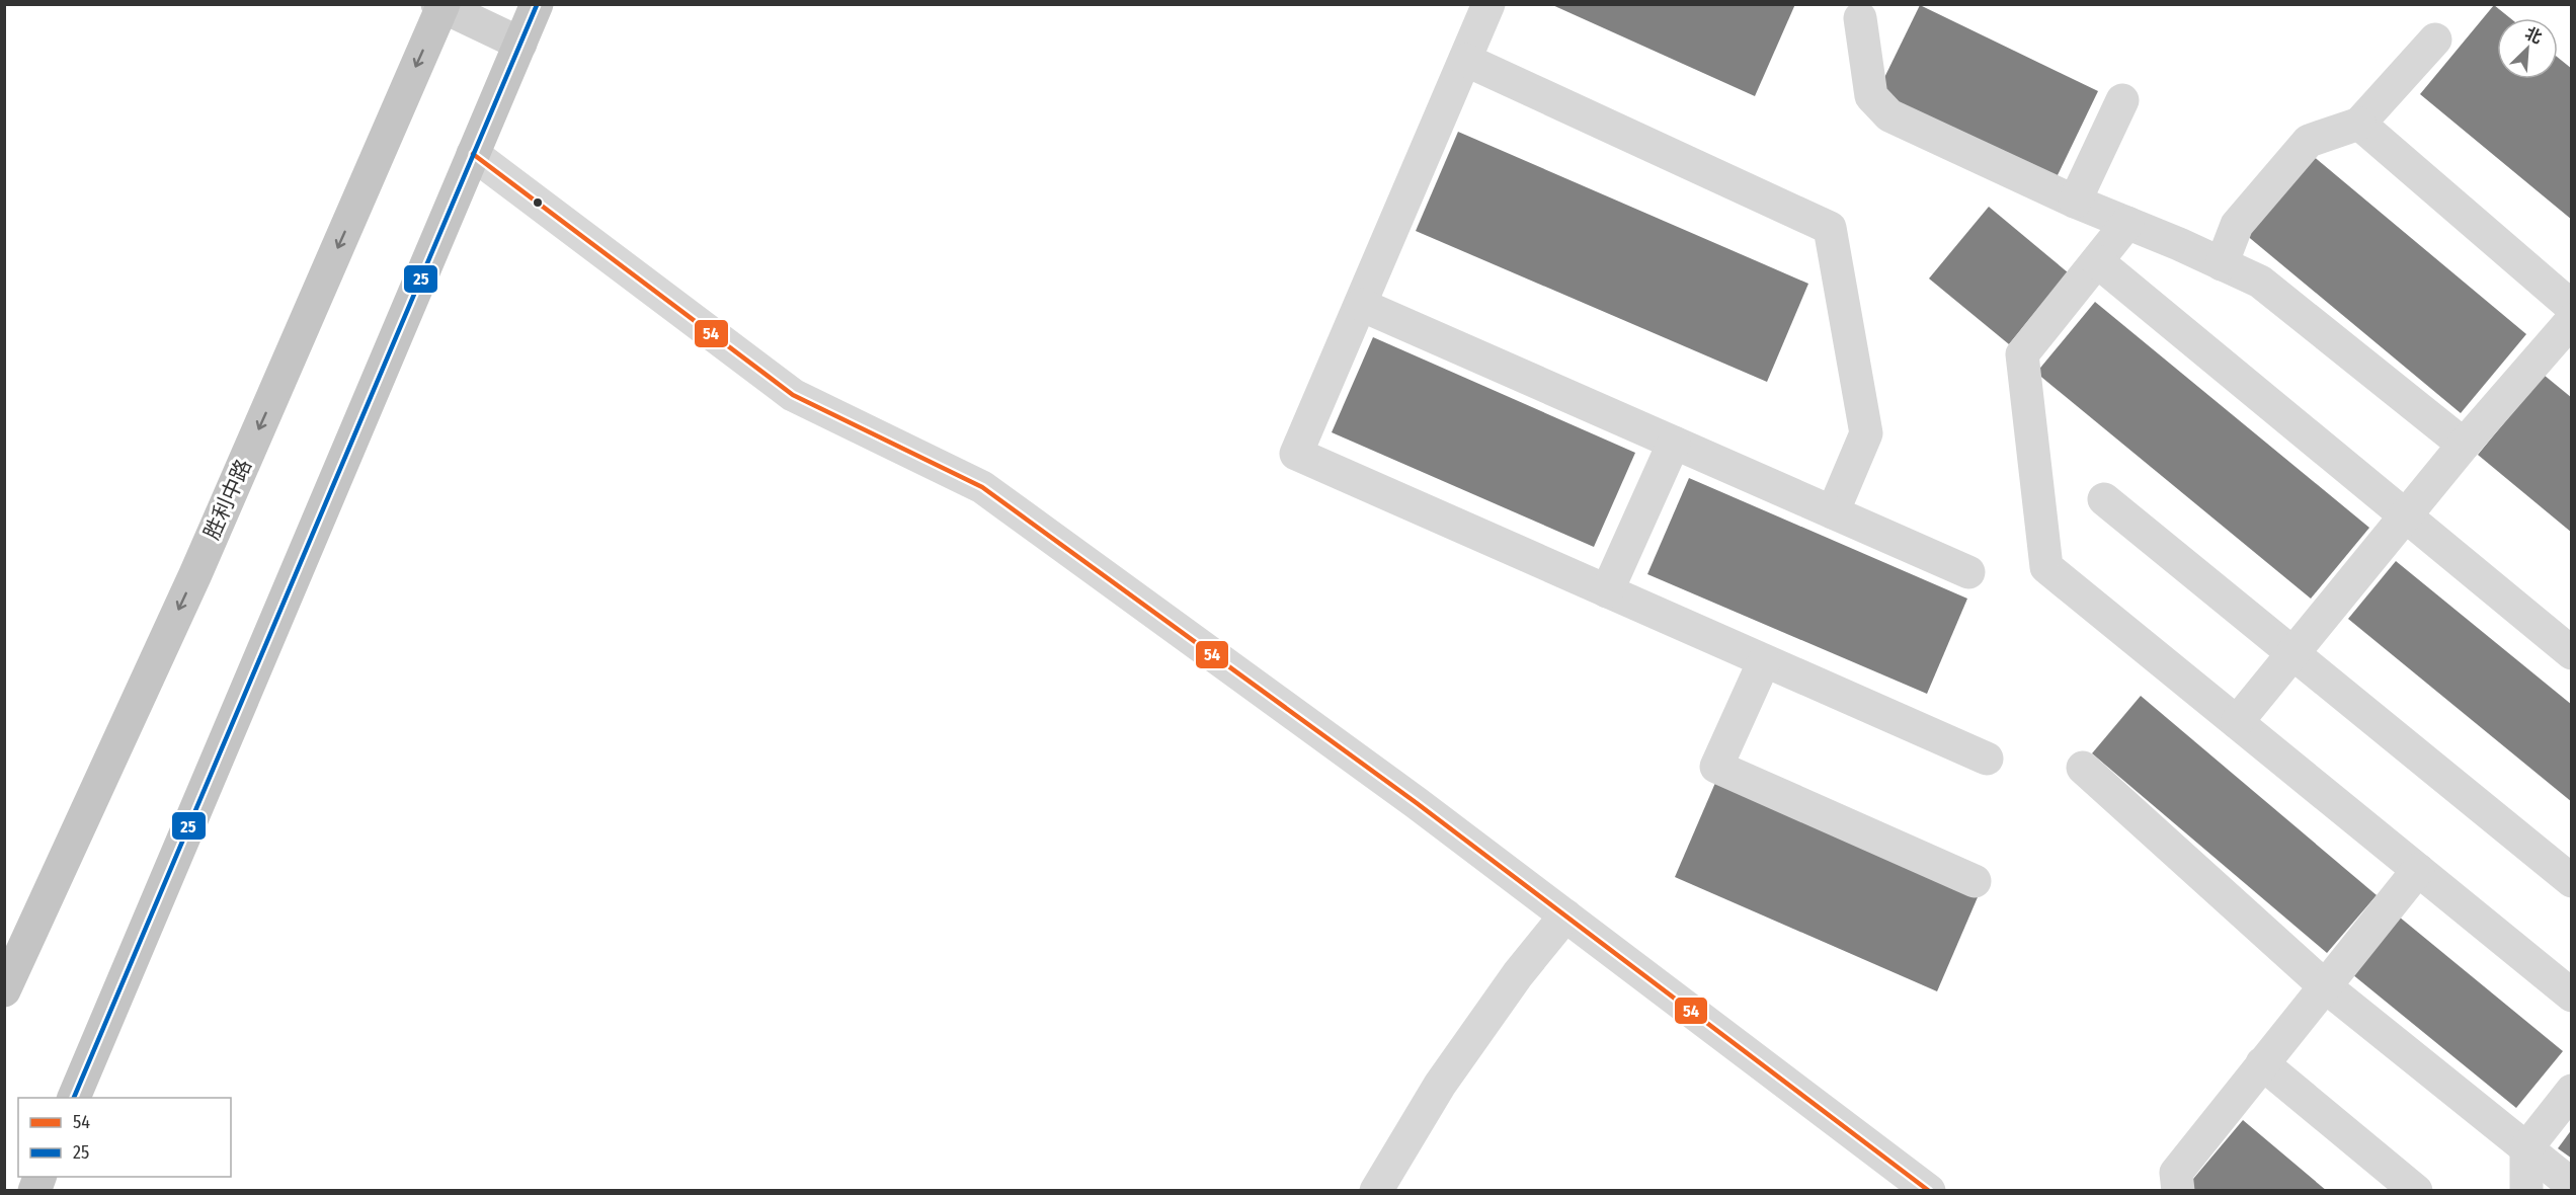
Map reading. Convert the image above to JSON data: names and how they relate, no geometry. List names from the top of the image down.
{
  "streets": {
    "highway": ["胜利中路"]
  },
  "lines": ["transit line 25", "transit line 54"],
  "legend": ["54", "25"],
  "north": "top right"
}
